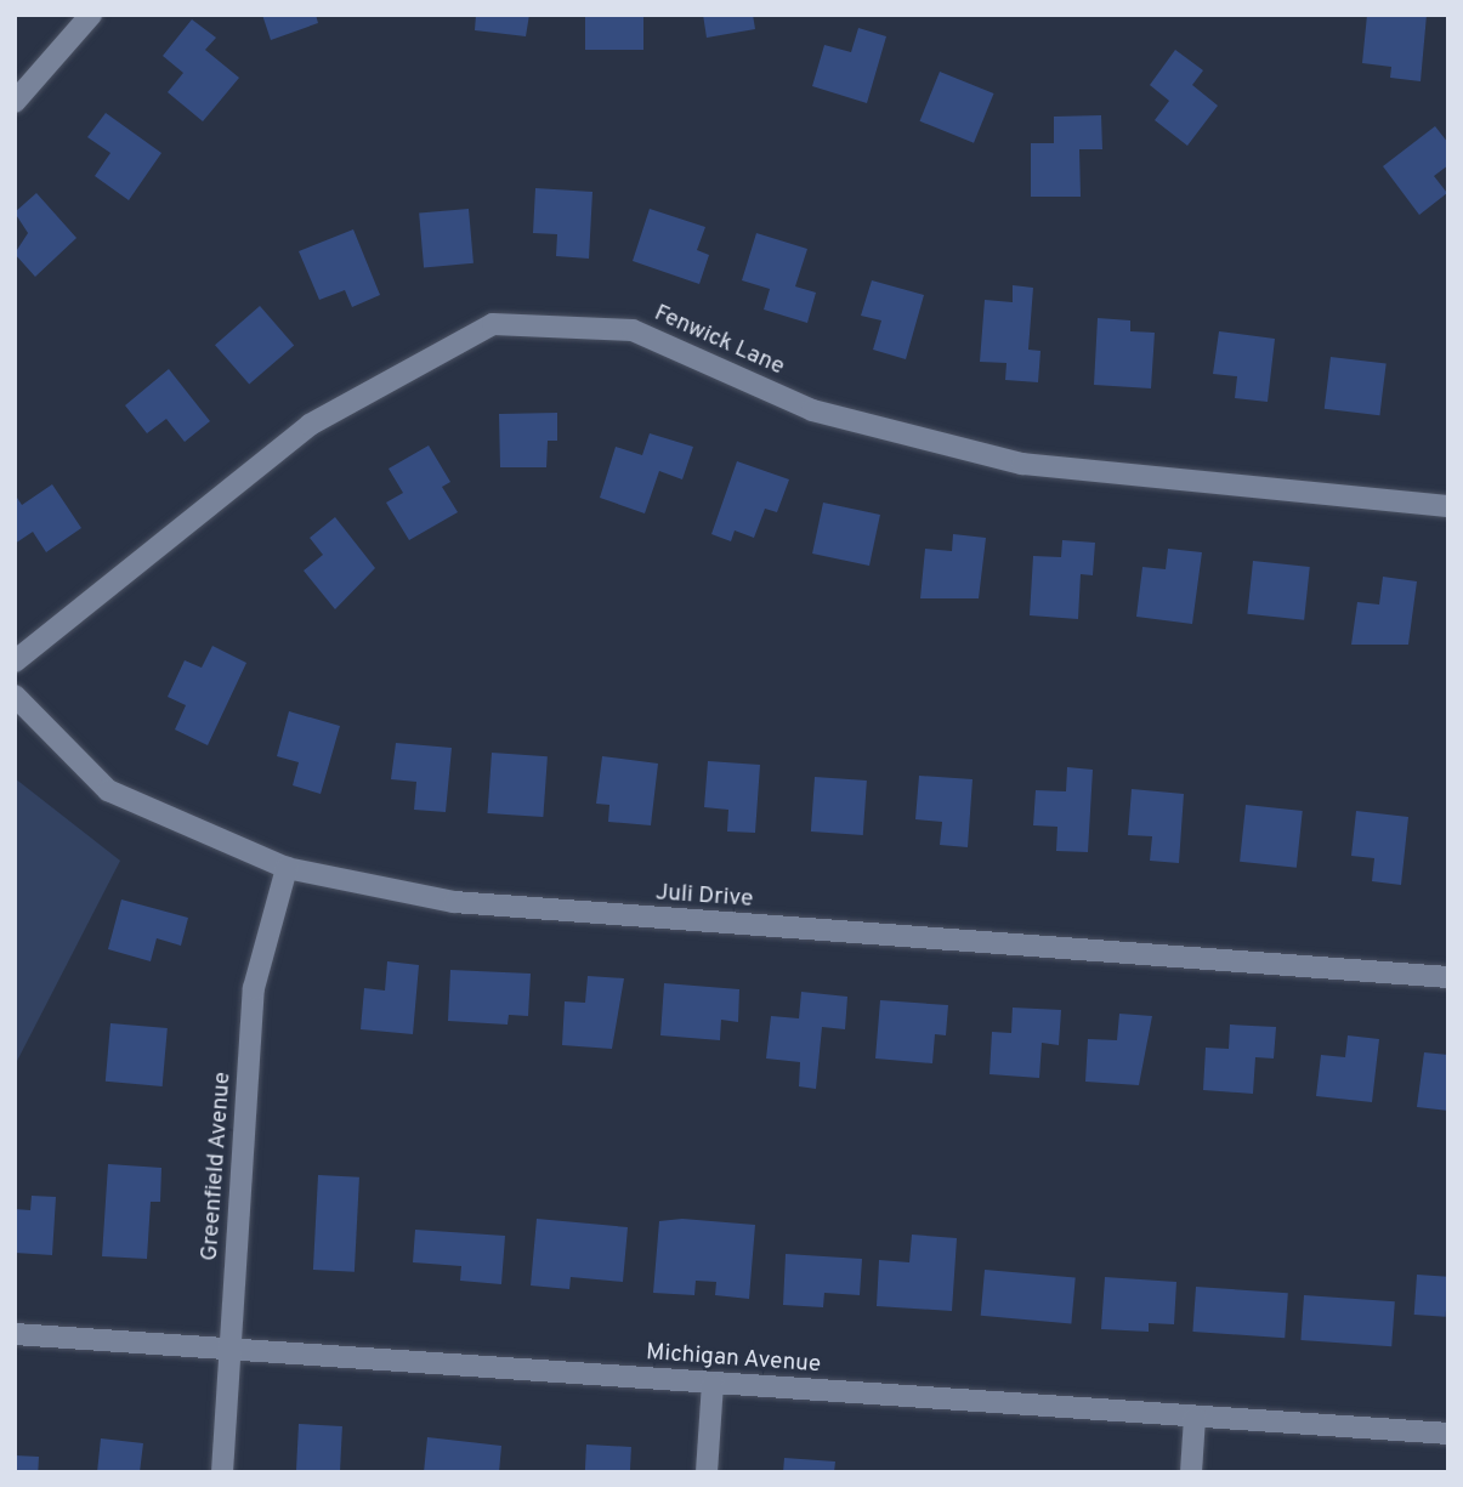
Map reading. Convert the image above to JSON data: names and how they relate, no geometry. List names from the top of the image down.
{
  "streets": {
    "street": [
      "Fenwick Lane",
      "Juli Drive",
      "Greenfield Avenue",
      "Michigan Avenue"
    ]
  },
  "crossings": [
    ["Juli Drive", "Greenfield Avenue"],
    ["Greenfield Avenue", "Michigan Avenue"]
  ]
}
